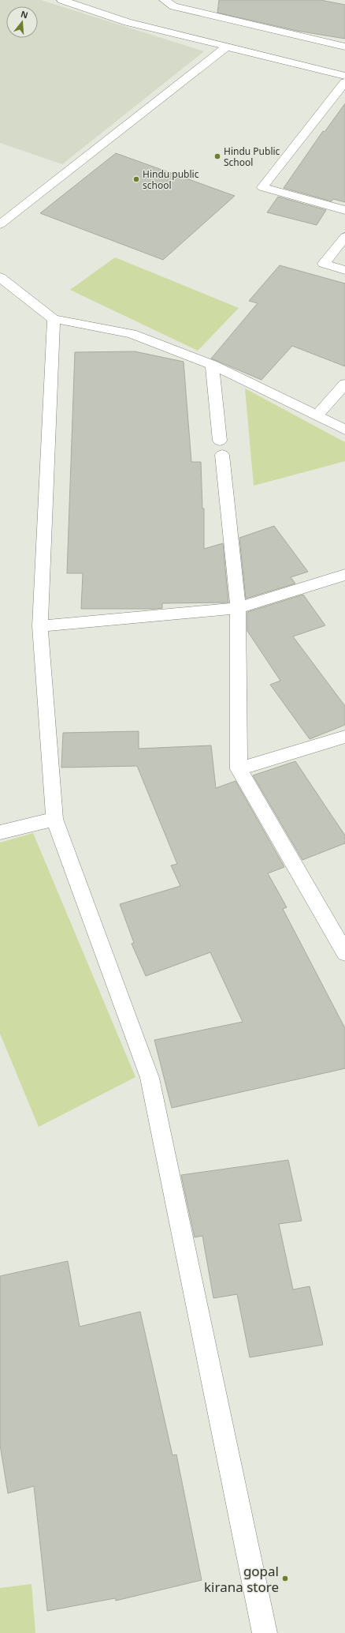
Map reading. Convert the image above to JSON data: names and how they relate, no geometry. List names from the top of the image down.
{
  "places": ["Hindu Public School", "Hindu public school", "gopal kirana store"],
  "north": "top"
}
